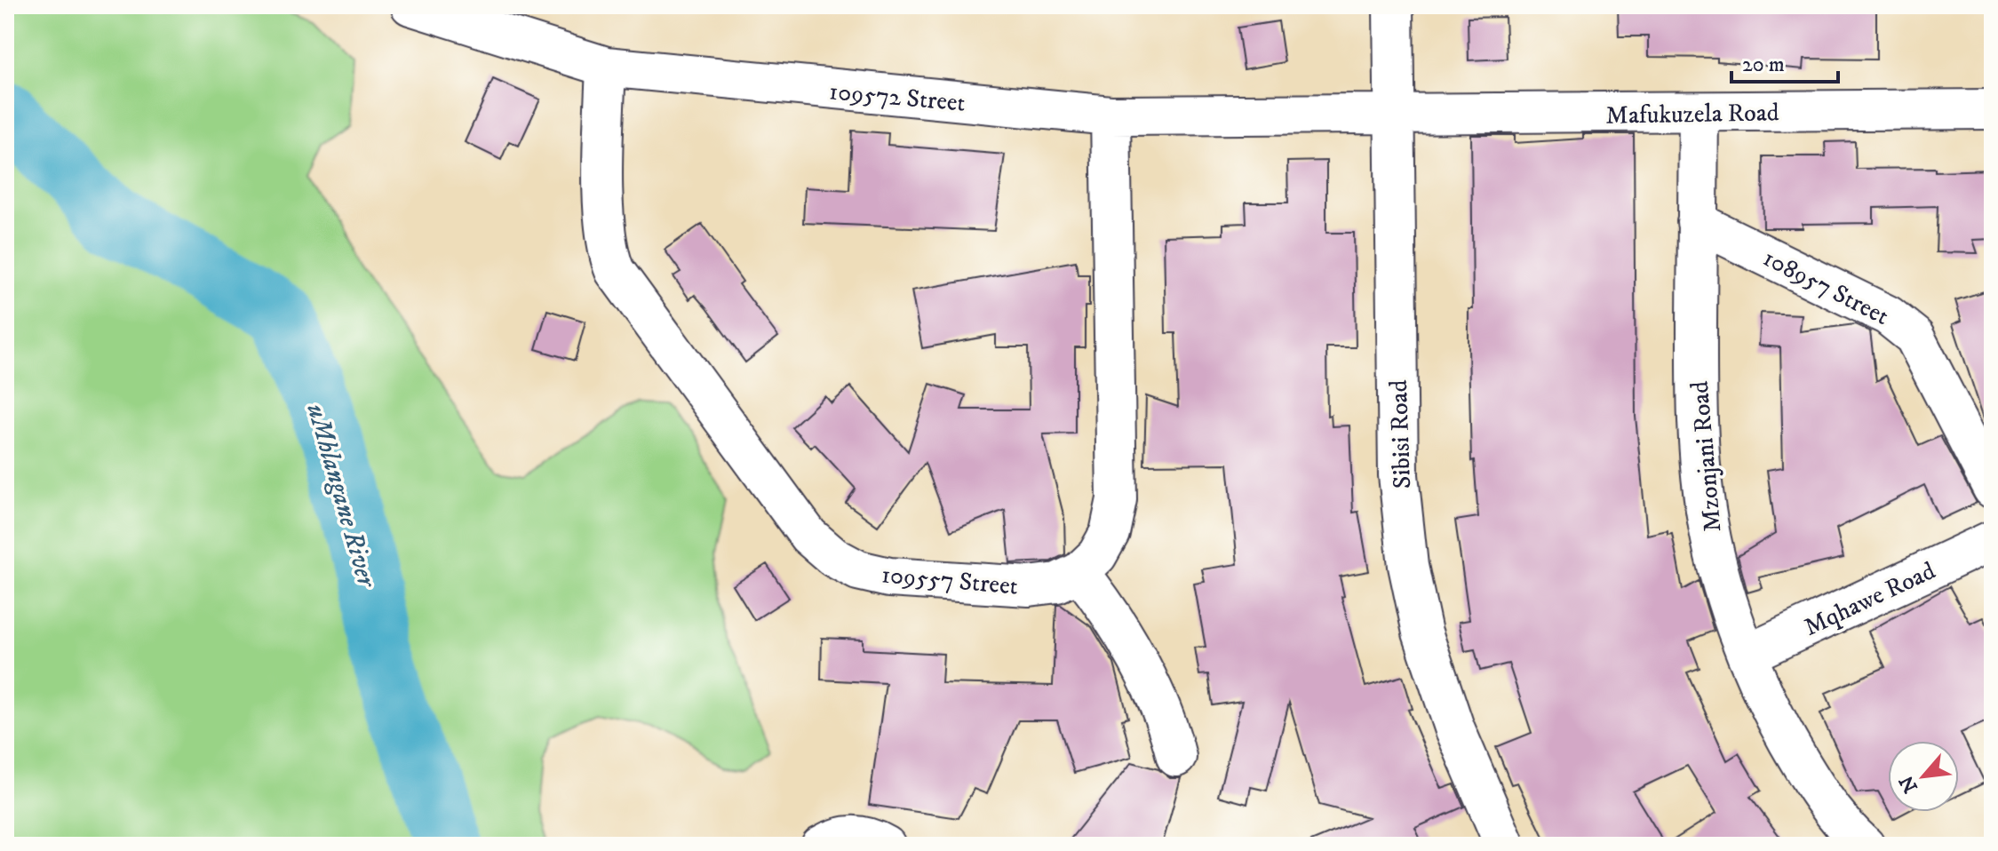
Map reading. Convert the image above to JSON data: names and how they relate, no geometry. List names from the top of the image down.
{
  "streets": {
    "street": [
      "109572 Street",
      "Mafukuzela Road",
      "108957 Street",
      "Sibisi Road",
      "Mzonjani Road",
      "109557 Street",
      "Mqhawe Road"
    ]
  },
  "crossings": [
    ["109572 Street", "Mafukuzela Road"],
    ["109572 Street", "Sibisi Road"],
    ["109572 Street", "109557 Street"],
    ["Mafukuzela Road", "Sibisi Road"],
    ["Mafukuzela Road", "Mzonjani Road"],
    ["108957 Street", "Mzonjani Road"],
    ["Mzonjani Road", "Mqhawe Road"]
  ],
  "water": ["uMhlangane River"],
  "scale_bar": "20 m",
  "north": "bottom left"
}
